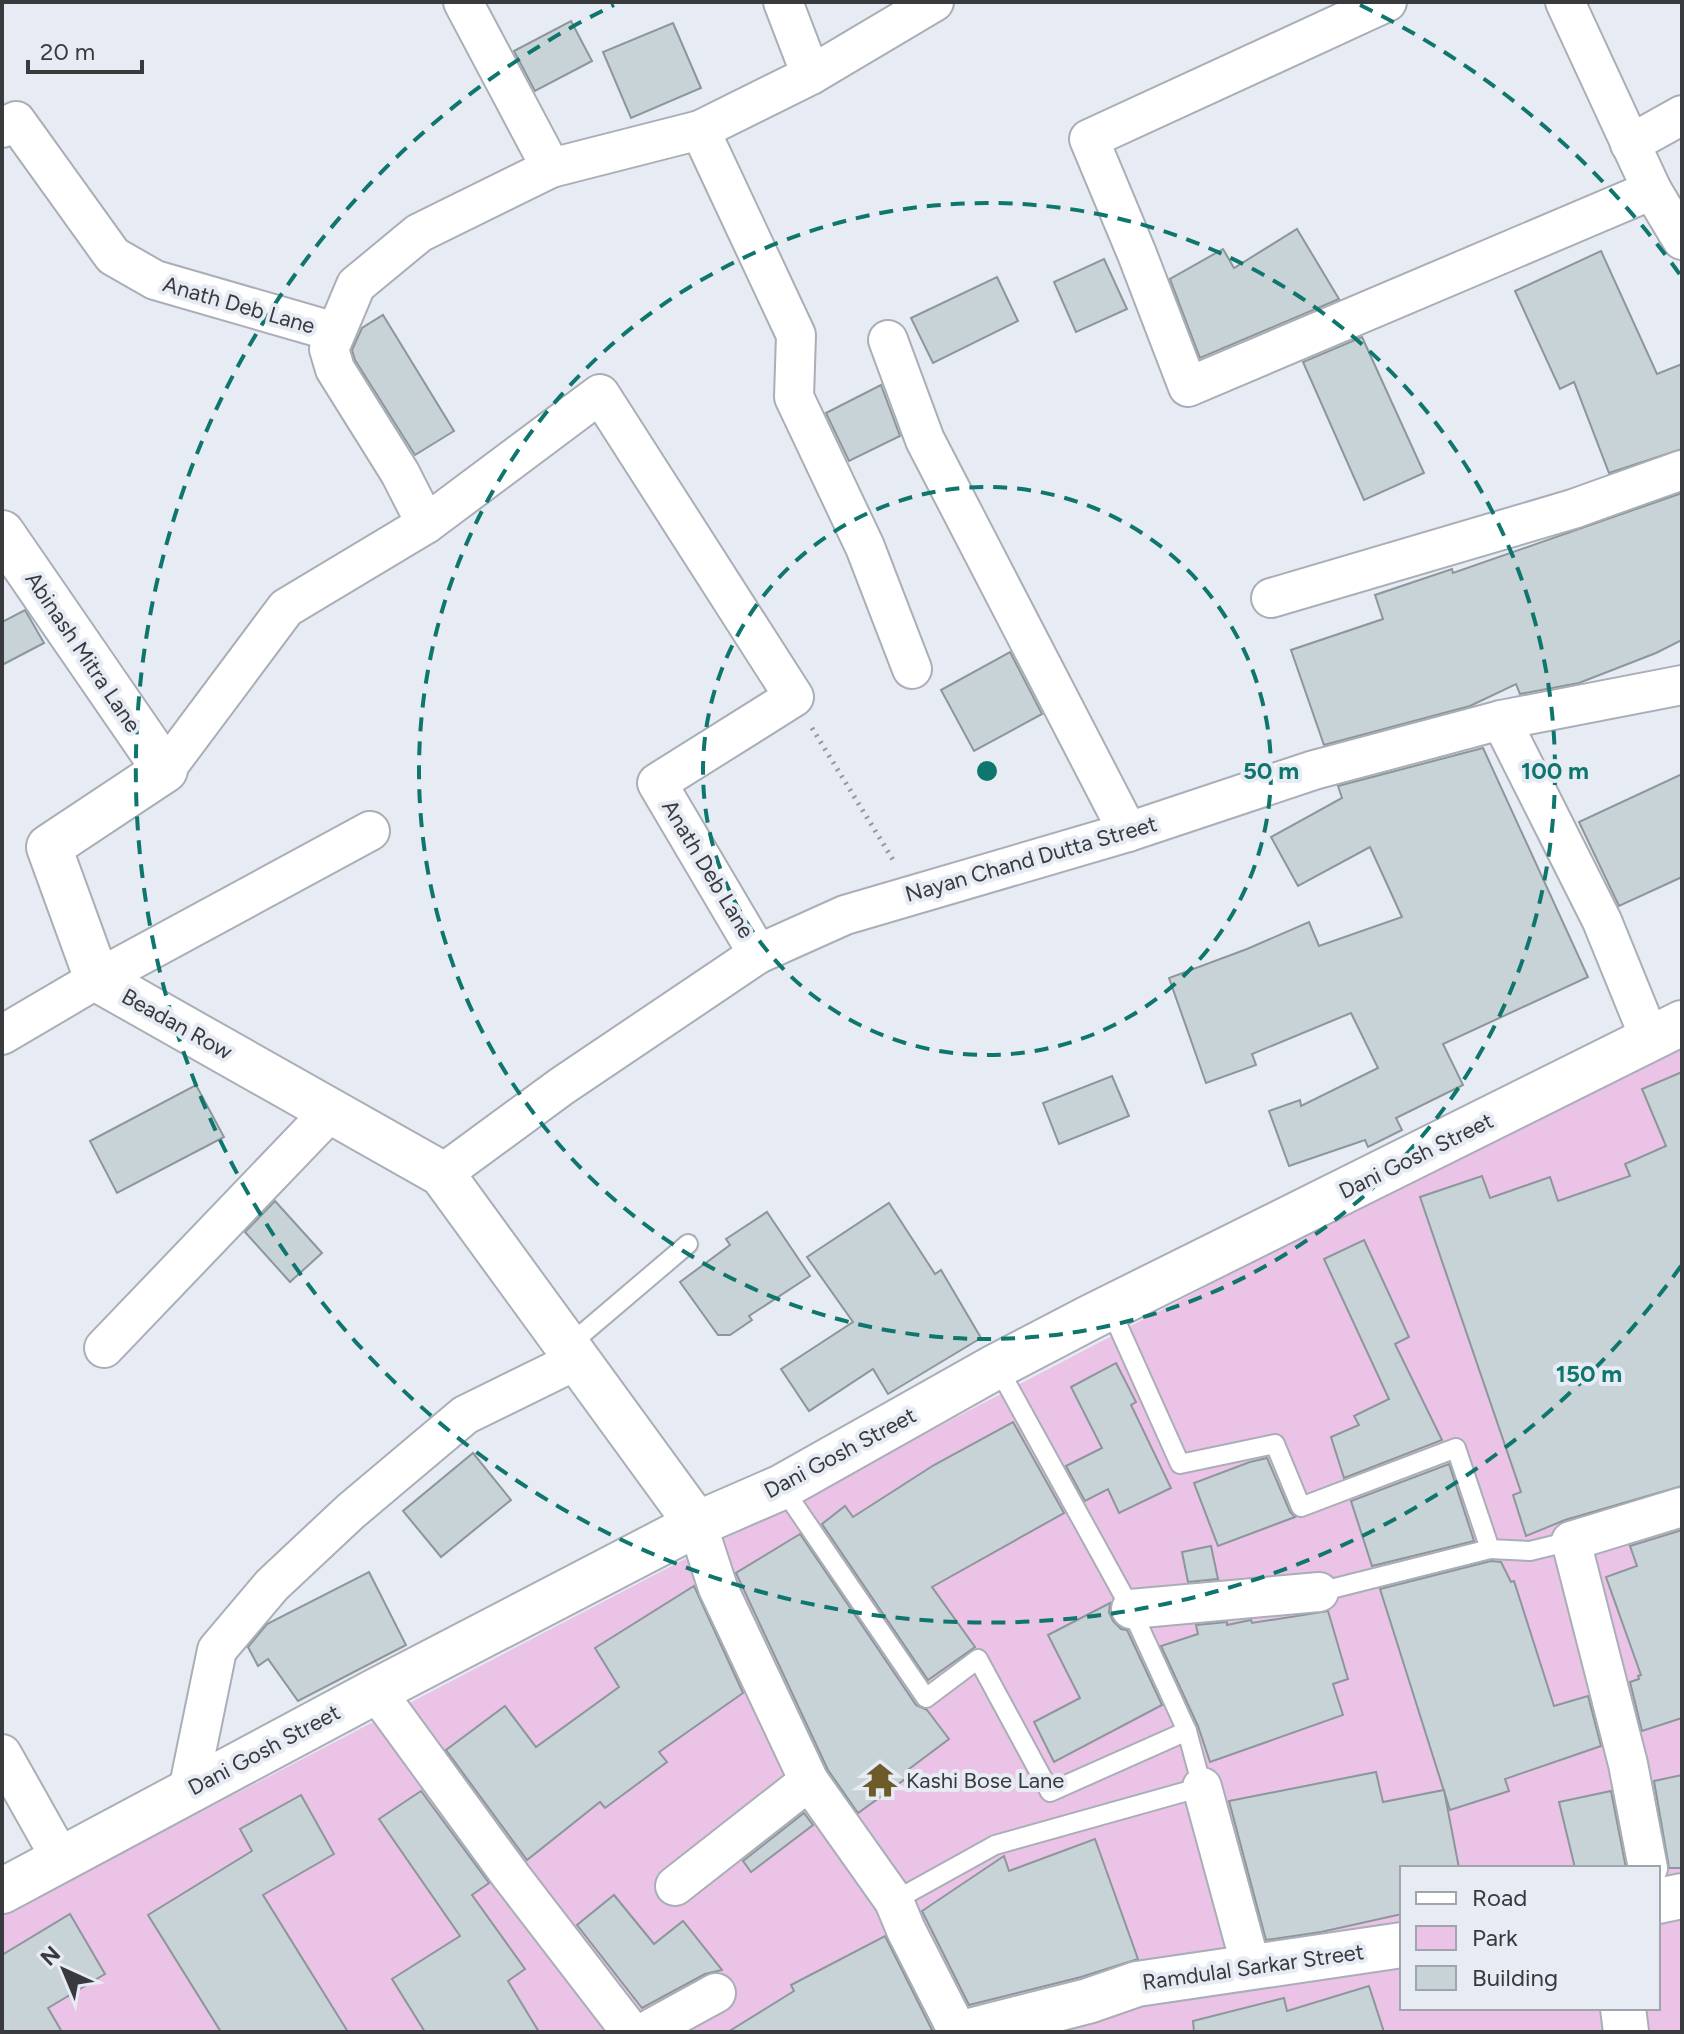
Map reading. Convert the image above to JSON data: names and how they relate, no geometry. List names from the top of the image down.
{
  "streets": {
    "street": [
      "Anath Deb Lane",
      "Abinash Mitra Lane",
      "Nayan Chand Dutta Street",
      "Beadan Row",
      "Dani Gosh Street",
      "Ramdulal Sarkar Street"
    ]
  },
  "crossings": [
    ["Anath Deb Lane", "Nayan Chand Dutta Street"],
    ["Anath Deb Lane", "Beadan Row"],
    ["Abinash Mitra Lane", "Beadan Row"],
    ["Nayan Chand Dutta Street", "Beadan Row"],
    ["Beadan Row", "Dani Gosh Street"]
  ],
  "places": {
    "temple": ["Kashi Bose Lane"]
  },
  "legend": ["Road", "Park", "Building"],
  "scale_bar": "20 m",
  "north": "top left",
  "rings": ["50 m", "100 m", "150 m"]
}
